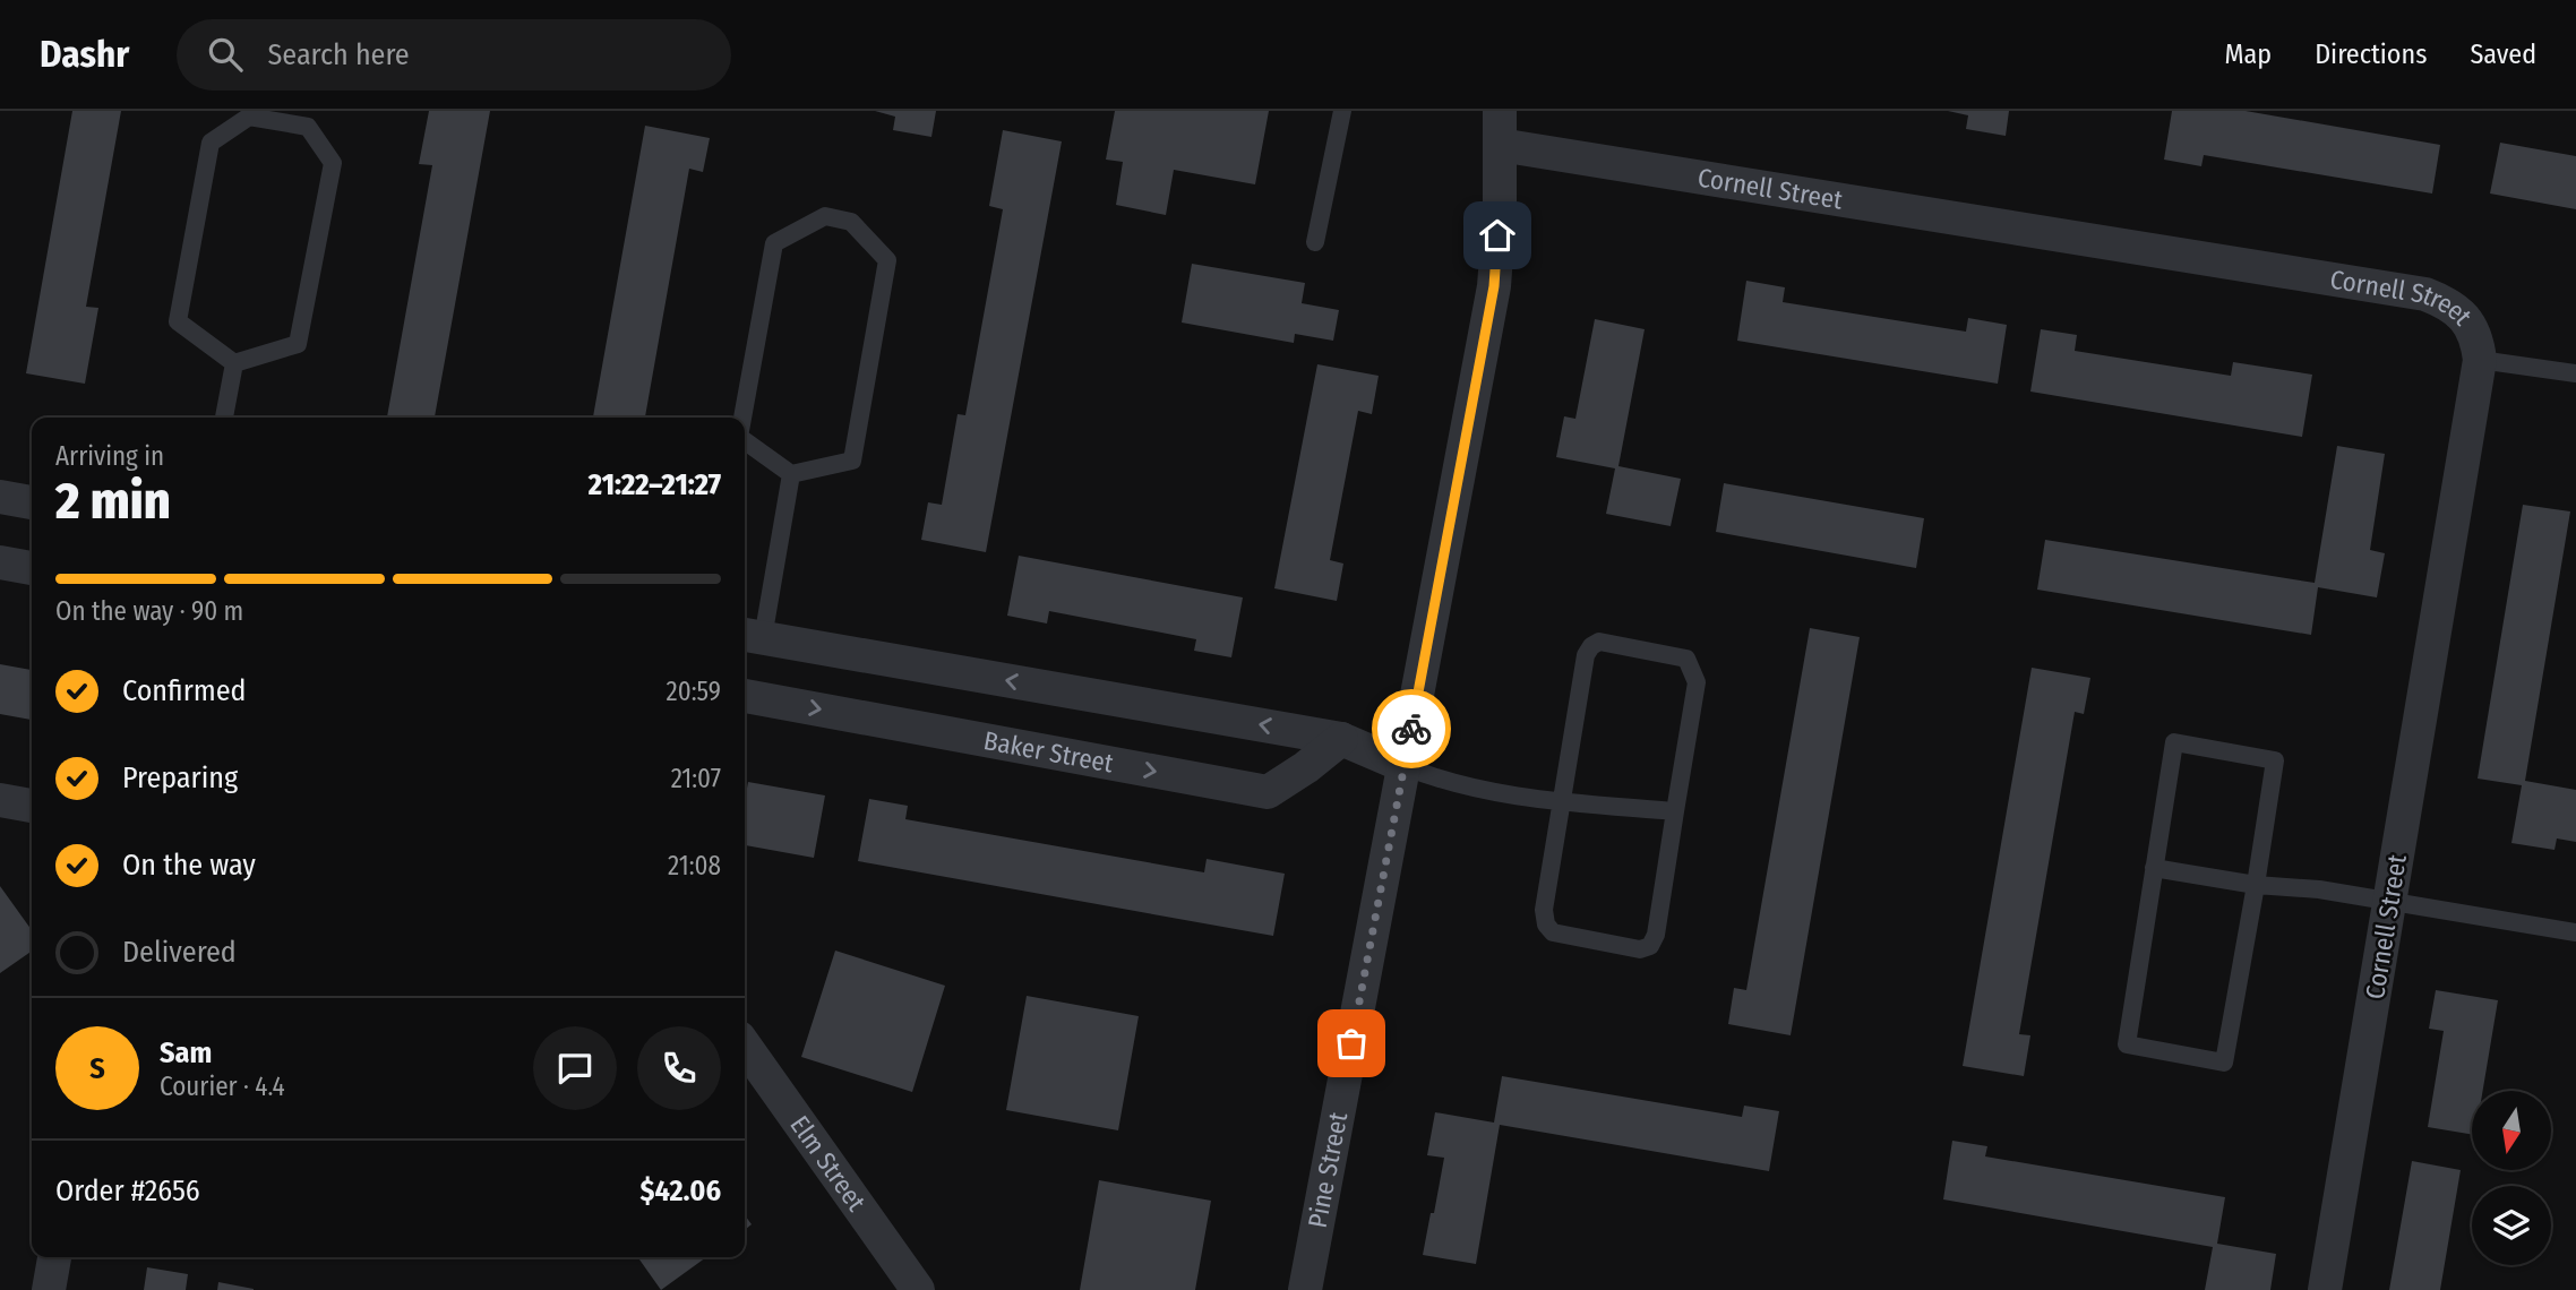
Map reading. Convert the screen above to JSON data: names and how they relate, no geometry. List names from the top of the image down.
{
  "streets": {
    "street": [
      "Cornell Street",
      "Baker Street",
      "Elm Street",
      "Pine Street"
    ]
  },
  "crossings": [
    ["Cornell Street", "Pine Street"]
  ],
  "north": "bottom",
  "page": {
    "header": "Dashr",
    "search": "Search here",
    "nav": ["Map", "Directions", "Saved"],
    "heading": ["2 min", "Arriving in", "21:22–21:27"],
    "panel": [
      "Sam",
      "Courier · 4.4",
      "Order #2656",
      "$42.06"
    ],
    "bar": "On the way · 90 m",
    "list": [
      ["Confirmed", "20:59"],
      ["Preparing", "21:07"],
      ["On the way", "21:08"],
      "Delivered"
    ],
    "round": "S"
  }
}
